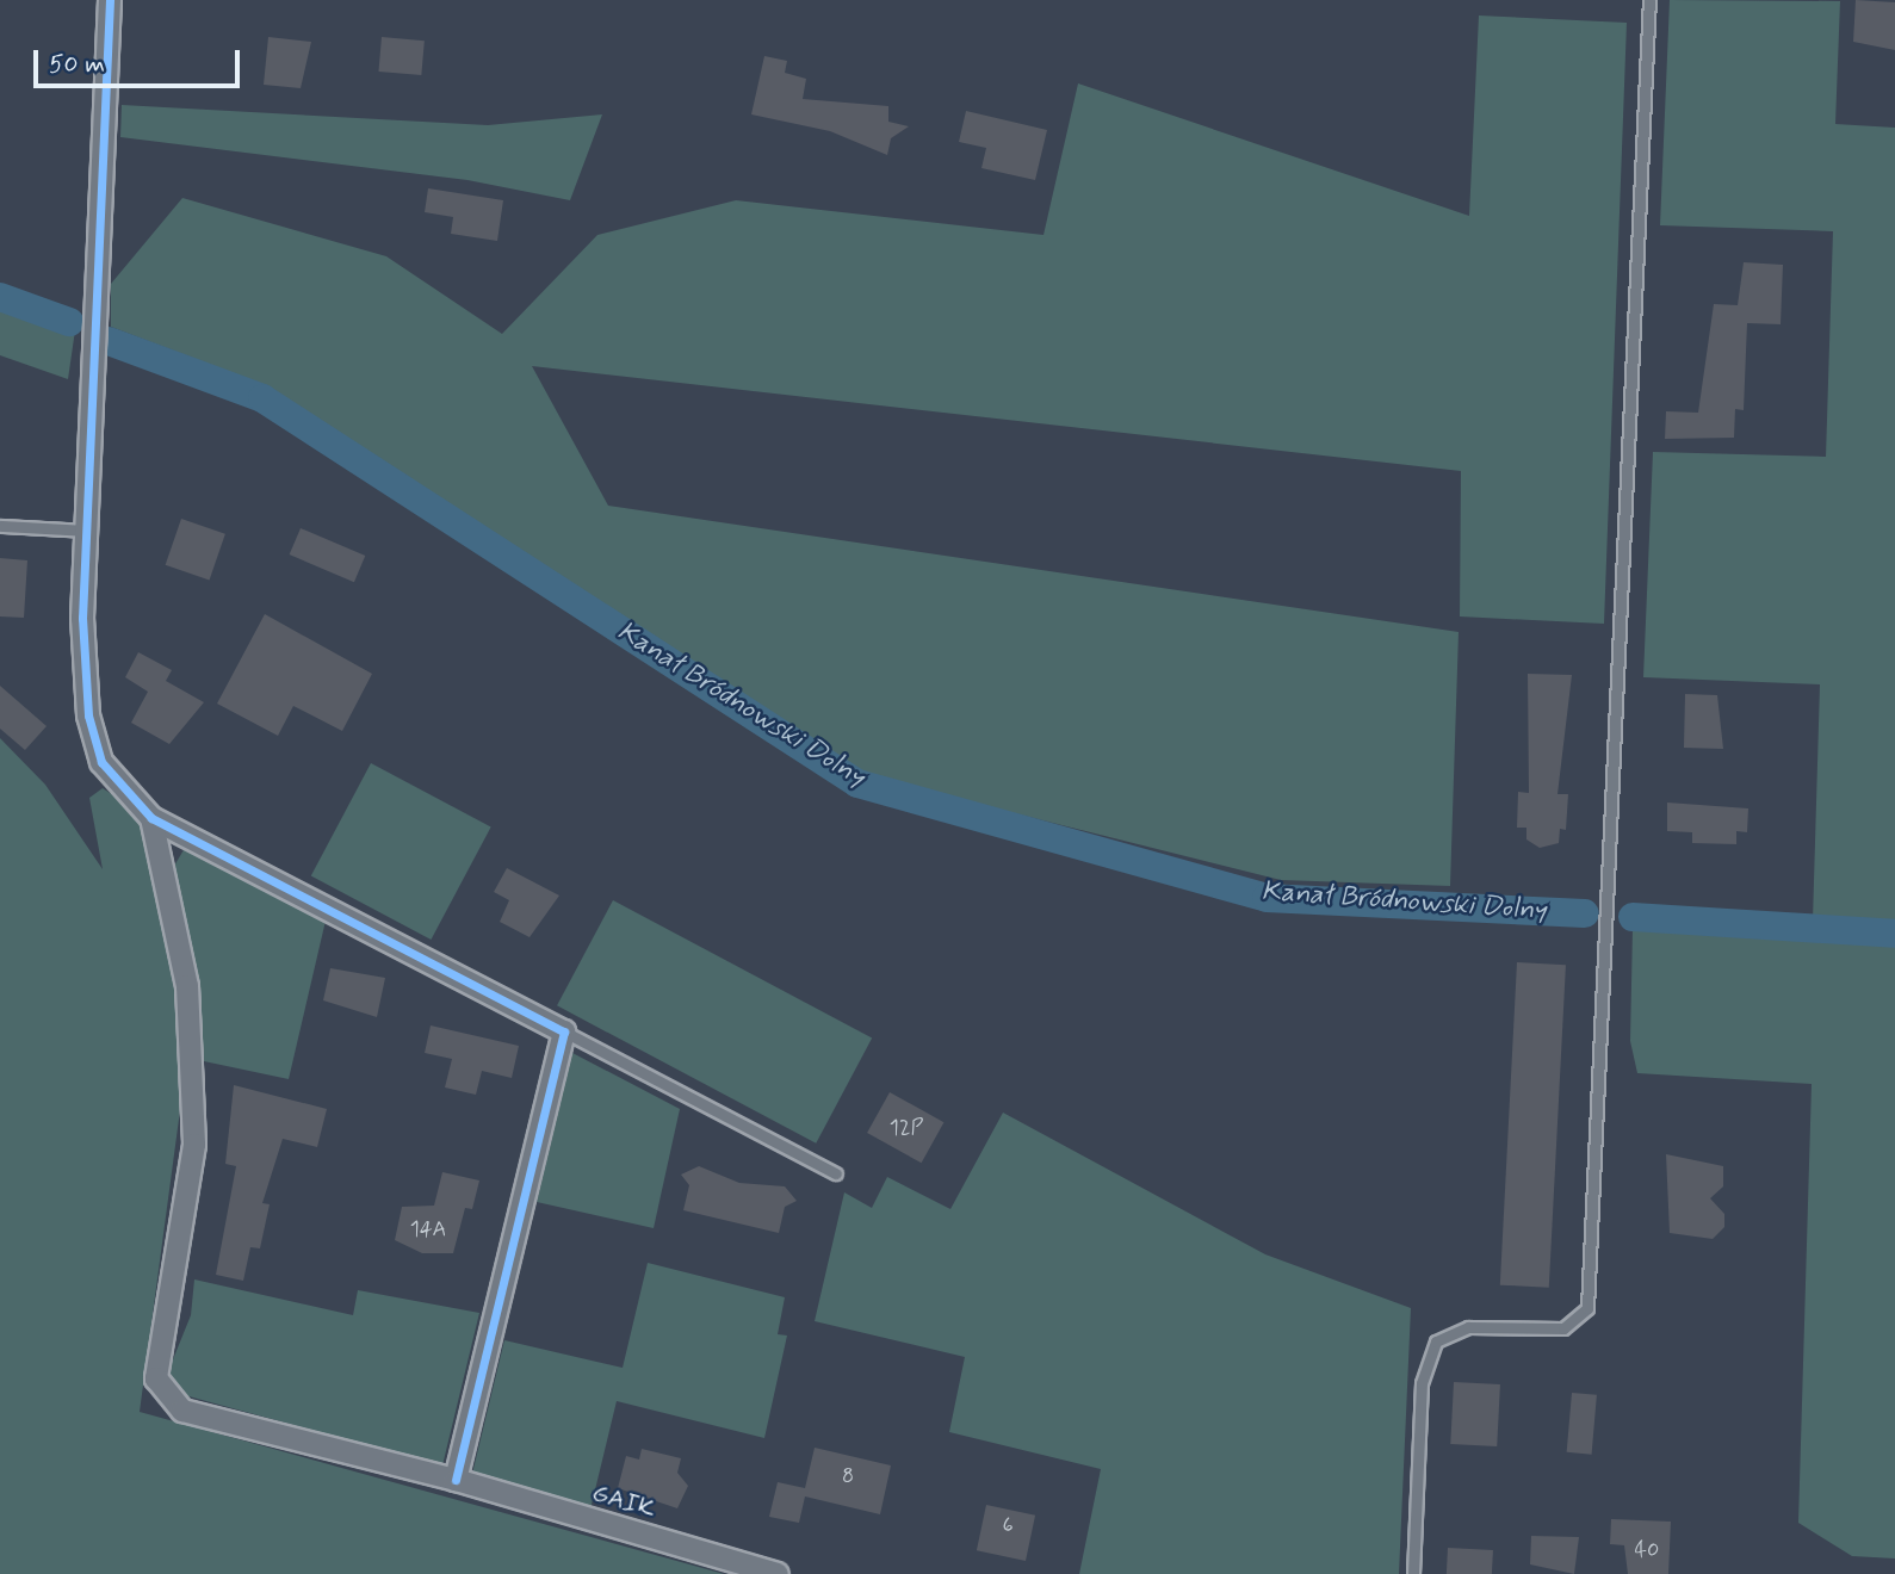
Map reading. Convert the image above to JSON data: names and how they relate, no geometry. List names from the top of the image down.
{
  "streets": {
    "street": ["GAIK"]
  },
  "water": ["Kanał Bródnowski Dolny"],
  "house_numbers": [
    "12P",
    "14A",
    "8",
    "6",
    "40"
  ],
  "scale_bar": "50 m"
}
